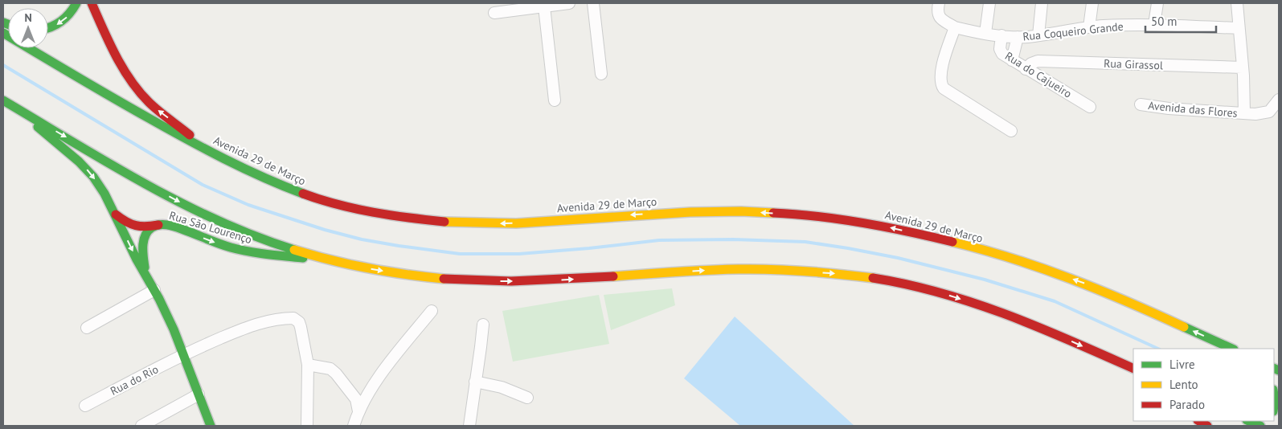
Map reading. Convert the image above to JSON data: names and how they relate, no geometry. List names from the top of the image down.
{
  "streets": {
    "main road": ["Avenida 29 de Março", "Rua São Lourenço"],
    "street": [
      "Rua Coqueiro Grande",
      "Rua Girassol",
      "Rua do Cajueiro",
      "Avenida das Flores",
      "Rua do Rio"
    ]
  },
  "crossings": [
    ["Rua Coqueiro Grande", "Rua do Cajueiro"],
    ["Rua Girassol", "Rua do Cajueiro"],
    ["Rua São Lourenço", "Rua do Rio"]
  ],
  "legend": ["Livre", "Lento", "Parado"],
  "scale_bar": "50 m",
  "north": "top"
}
